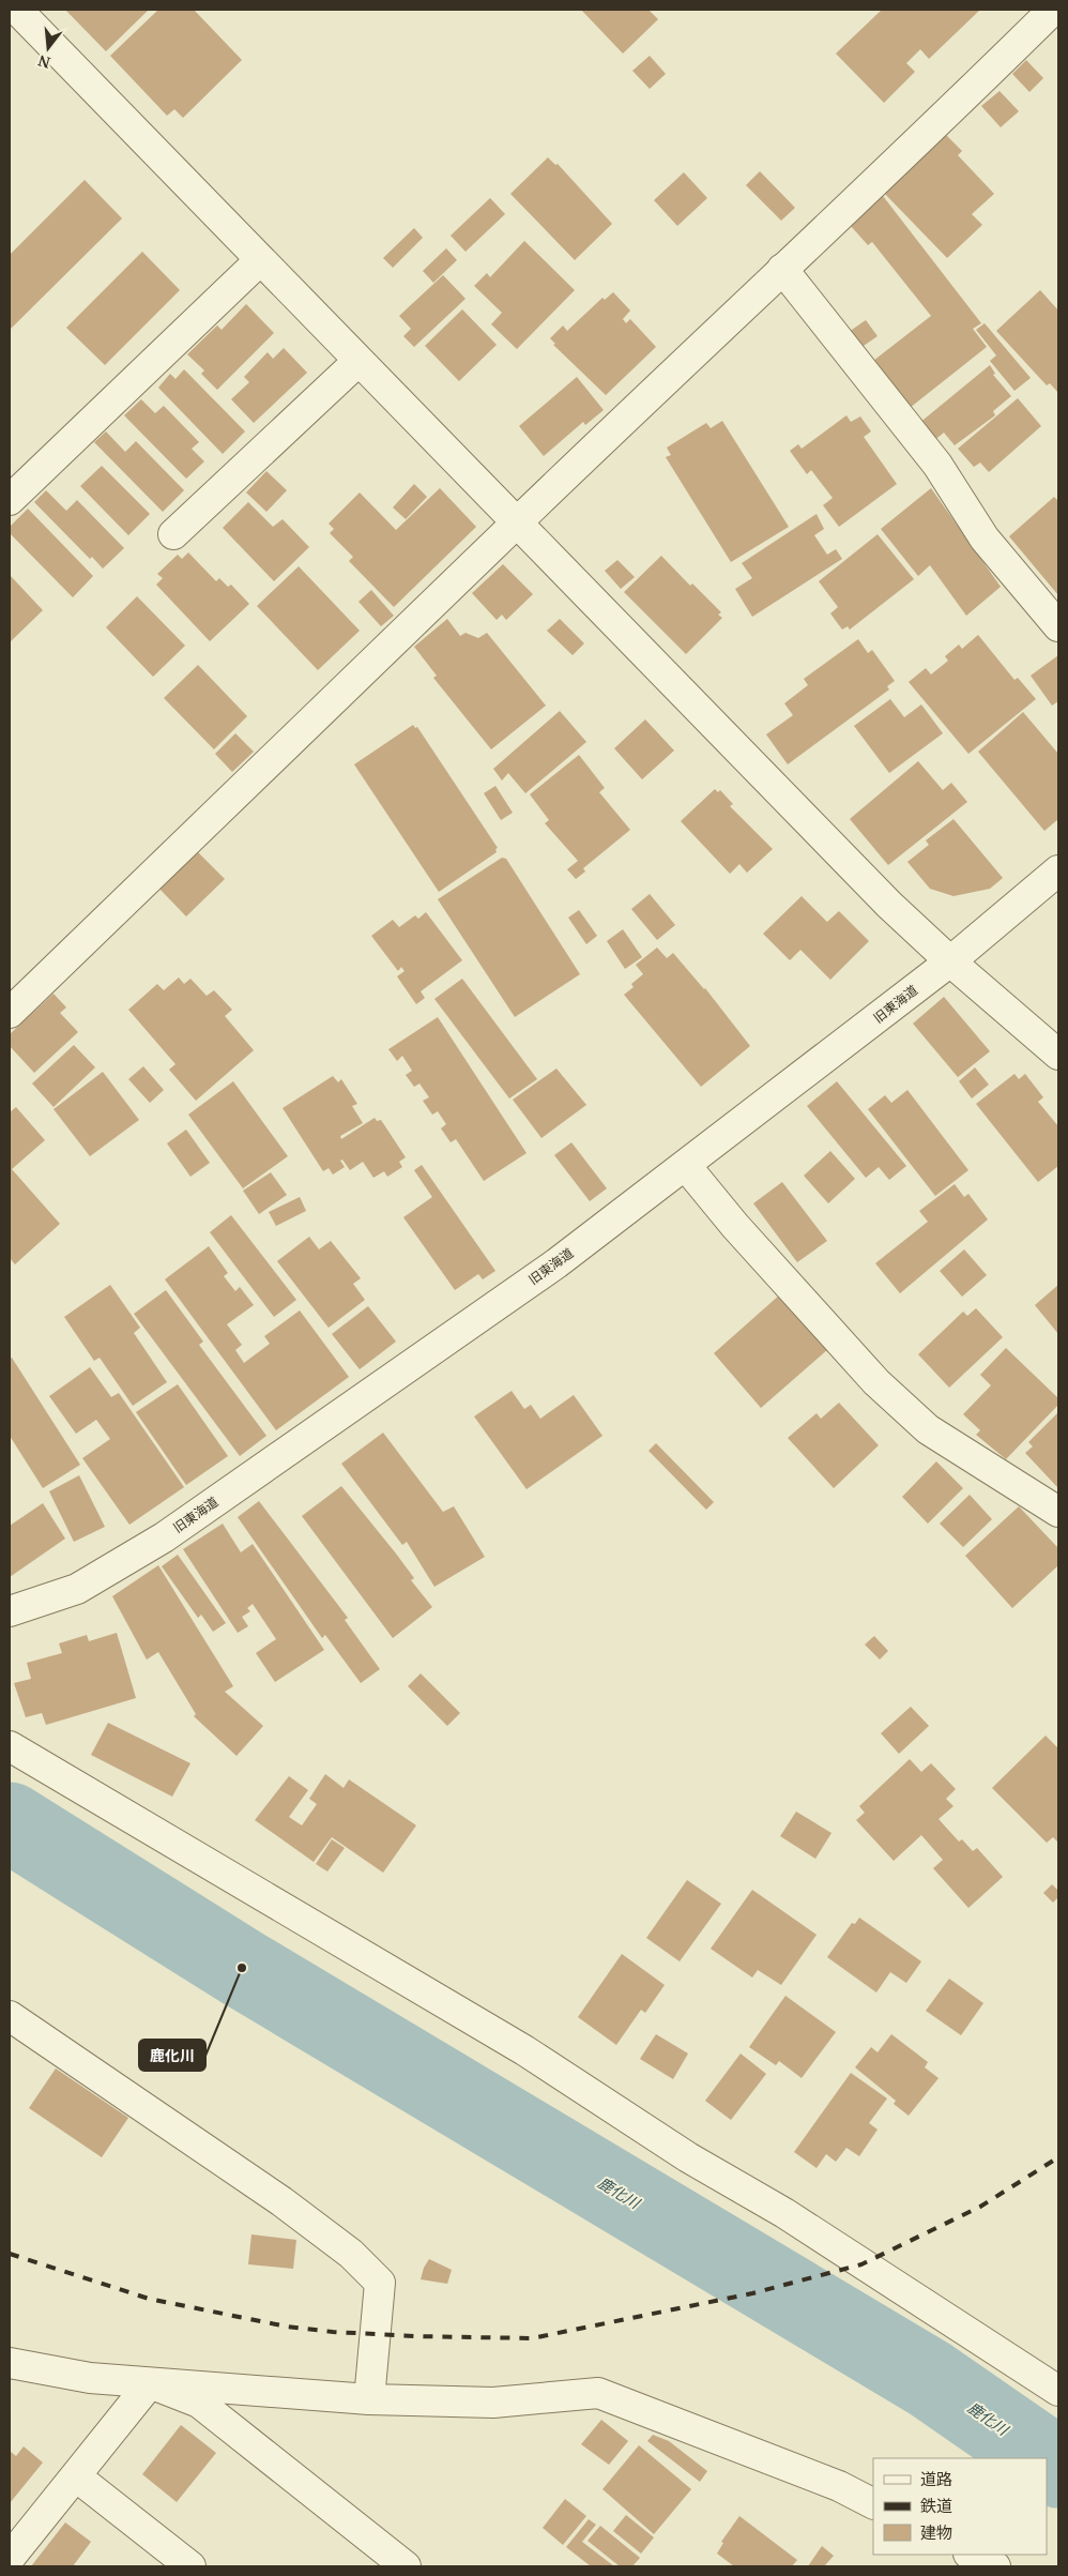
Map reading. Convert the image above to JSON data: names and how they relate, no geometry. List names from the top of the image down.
{
  "streets": {
    "street": ["旧東海道"]
  },
  "water": ["鹿化川"],
  "places": ["鹿化川"],
  "legend": ["道路", "鉄道", "建物"],
  "north": "bottom"
}
